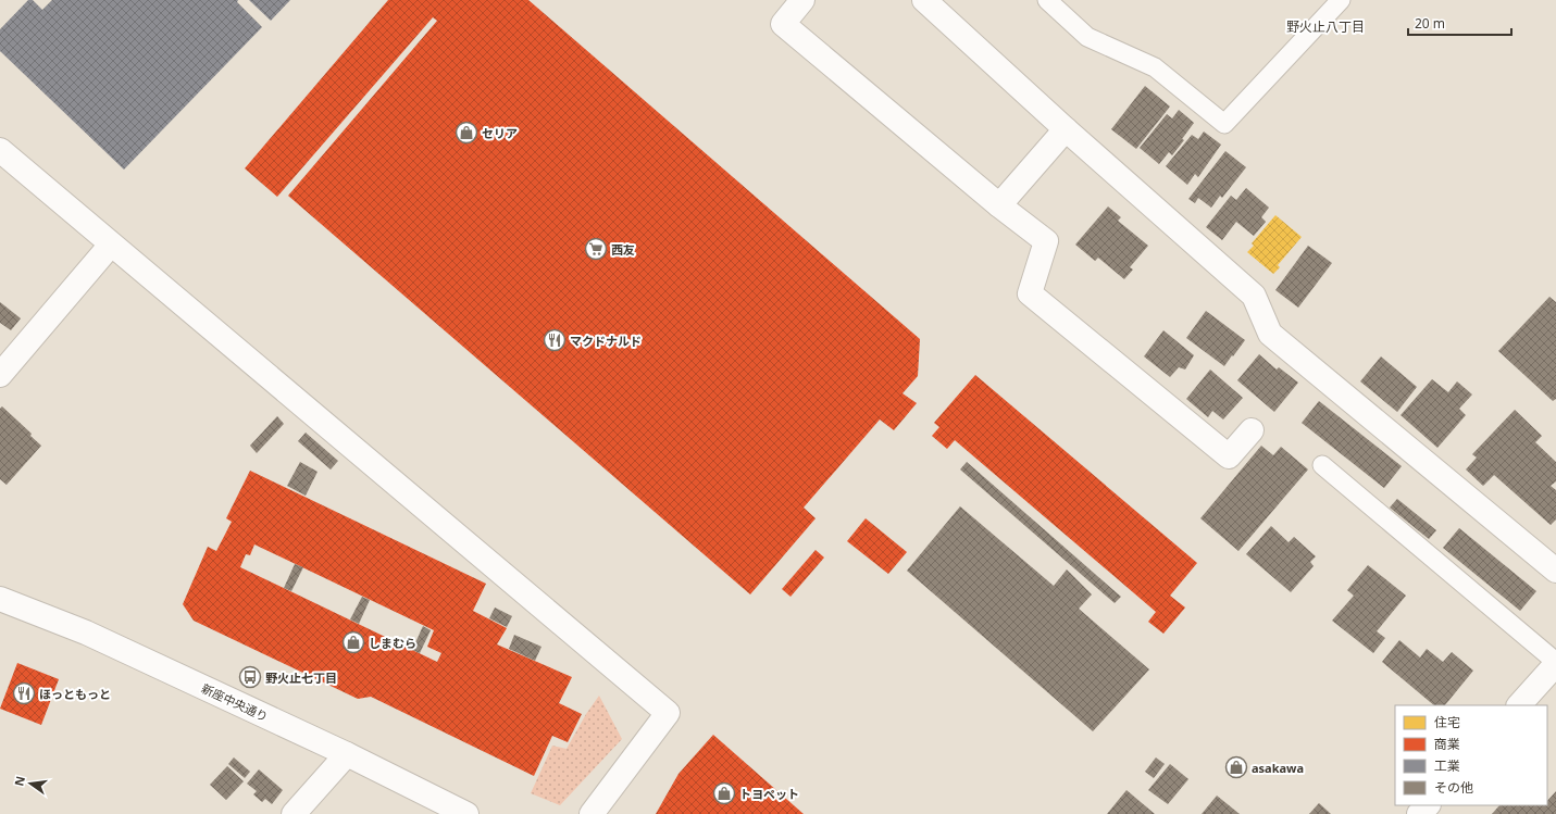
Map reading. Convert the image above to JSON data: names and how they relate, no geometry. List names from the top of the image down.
{
  "streets": {
    "street": ["新座中央通り"]
  },
  "districts": ["野火止八丁目"],
  "places": {
    "shop": [
      "セリア",
      "しまむら",
      "asakawa",
      "トヨペット"
    ],
    "supermarket": ["西友"],
    "restaurant": ["マクドナルド", "ほっともっと"],
    "bus stop": ["野火止七丁目"]
  },
  "legend": [
    "住宅",
    "商業",
    "工業",
    "その他"
  ],
  "scale_bar": "20 m",
  "north": "left"
}
